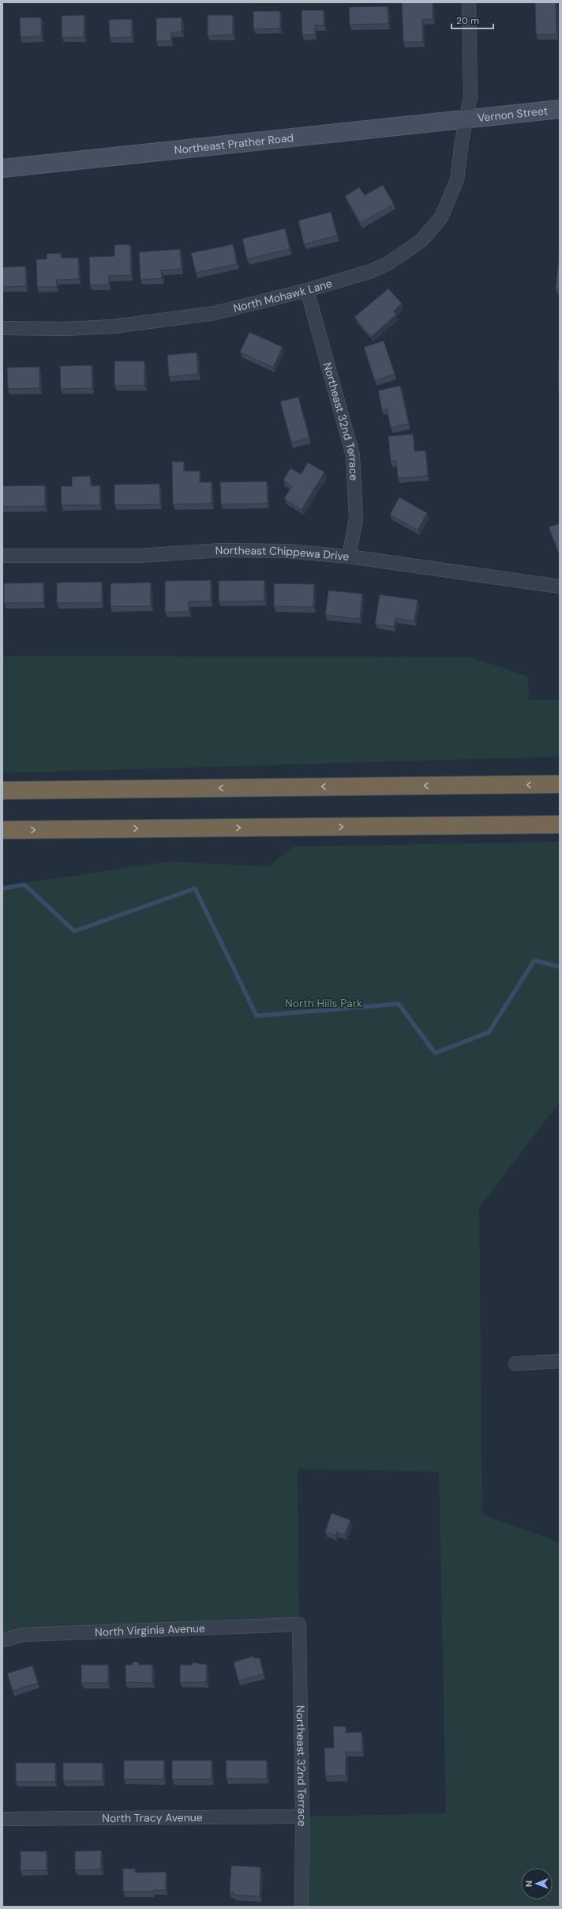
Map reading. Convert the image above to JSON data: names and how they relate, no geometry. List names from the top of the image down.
{
  "streets": {
    "main road": ["Vernon Street", "Northeast Prather Road"],
    "street": [
      "North Mohawk Lane",
      "Northeast 32nd Terrace",
      "Northeast Chippewa Drive",
      "North Virginia Avenue",
      "North Tracy Avenue"
    ]
  },
  "crossings": [
    ["Vernon Street", "Northeast Prather Road"],
    ["Vernon Street", "North Mohawk Lane"],
    ["Northeast Prather Road", "North Mohawk Lane"],
    ["North Mohawk Lane", "Northeast 32nd Terrace"],
    ["Northeast 32nd Terrace", "Northeast Chippewa Drive"],
    ["Northeast 32nd Terrace", "North Virginia Avenue"],
    ["Northeast 32nd Terrace", "North Tracy Avenue"]
  ],
  "parks": ["North Hills Park"],
  "scale_bar": "20 m",
  "north": "left"
}
